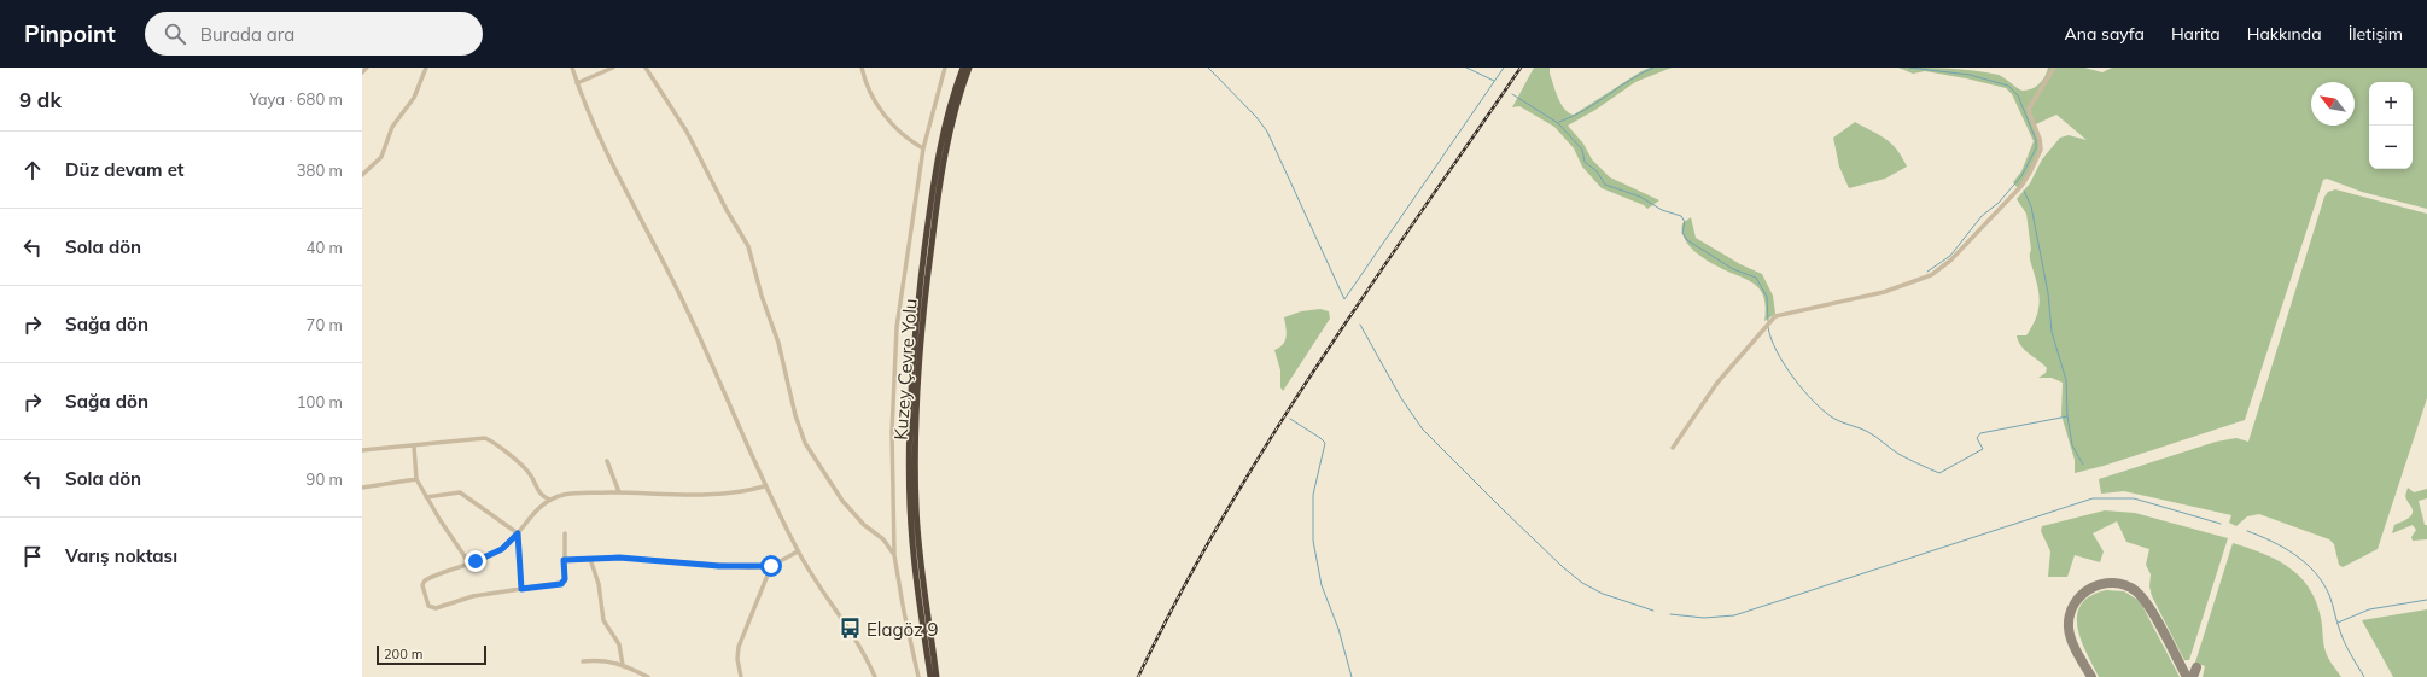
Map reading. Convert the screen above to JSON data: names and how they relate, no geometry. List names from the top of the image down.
{
  "streets": {
    "highway": ["Kuzey Çevre Yolu"]
  },
  "places": {
    "bus stop": ["Elagöz 9"]
  },
  "scale_bar": "200 m",
  "north": "top left",
  "page": {
    "header": "Pinpoint",
    "search": "Burada ara",
    "nav": [
      "Ana sayfa",
      "Harita",
      "Hakkında",
      "İletişim"
    ],
    "heading": ["9 dk", "Yaya · 680 m"],
    "map_buttons": ["+", "−"],
    "list": [
      ["Düz devam et", "380 m"],
      ["Sola dön", "40 m"],
      ["Sağa dön", "70 m"],
      ["Sağa dön", "100 m"],
      ["Sola dön", "90 m"],
      "Varış noktası"
    ],
    "scale": "200 m"
  }
}
